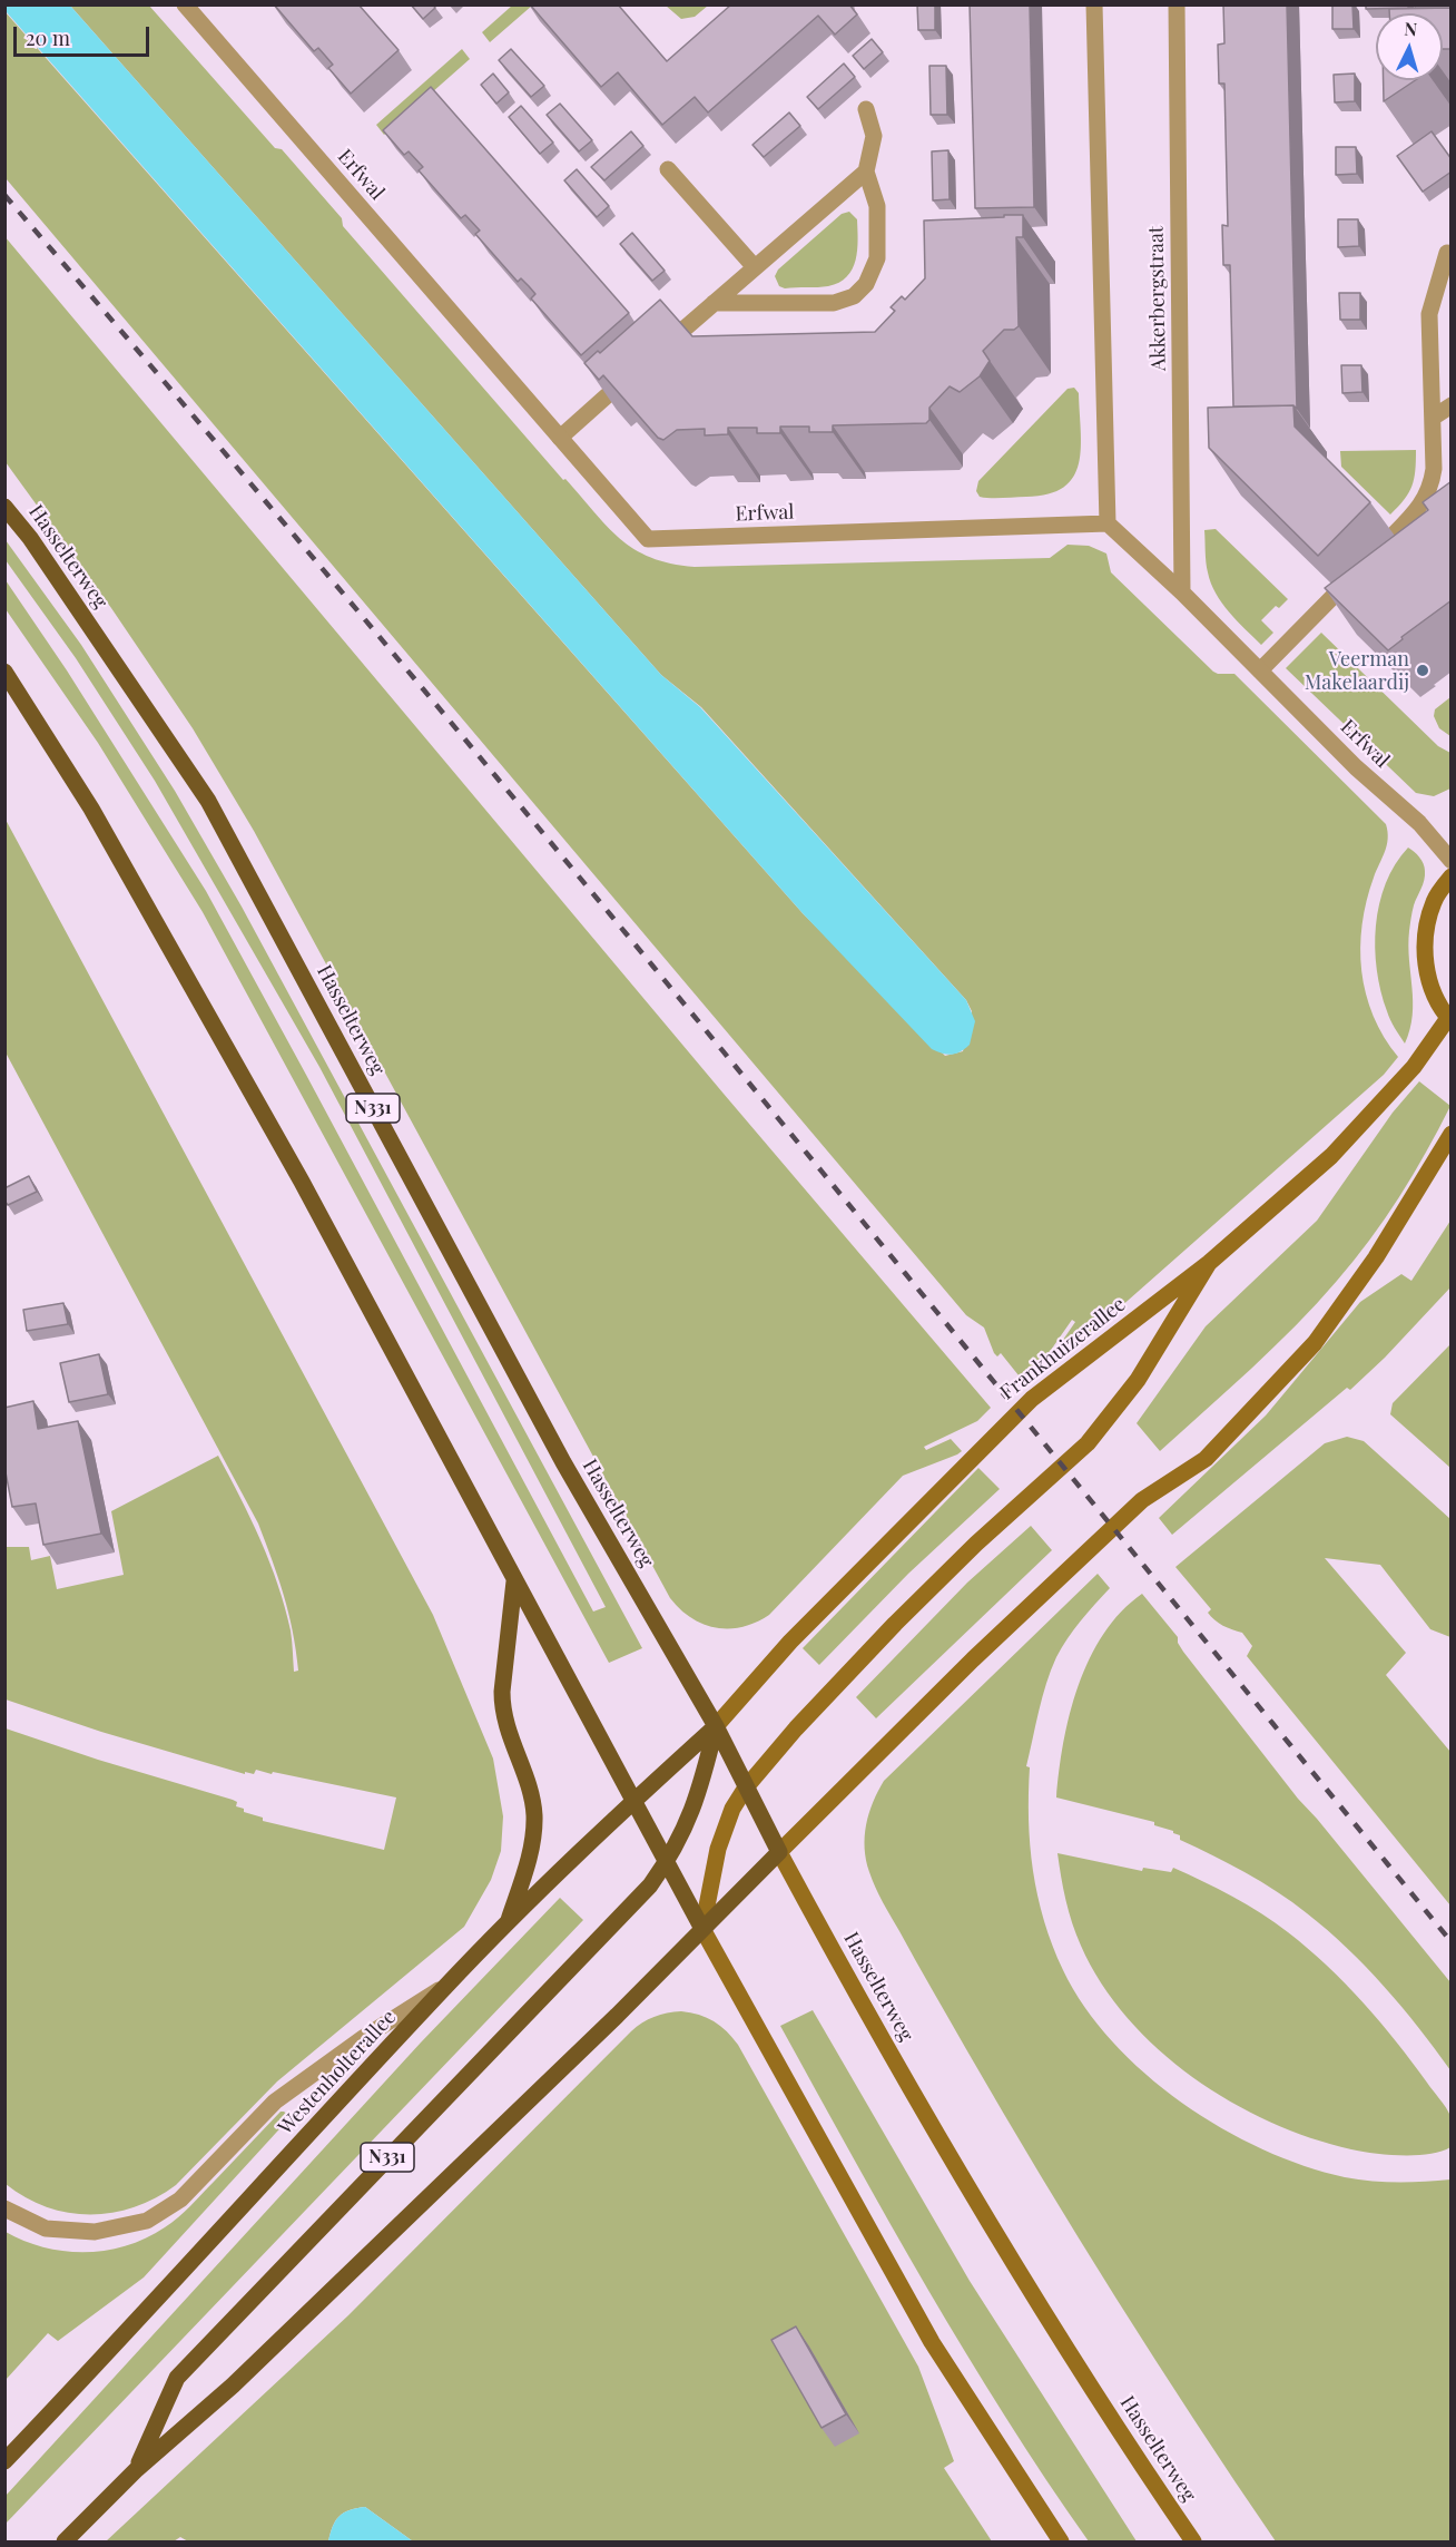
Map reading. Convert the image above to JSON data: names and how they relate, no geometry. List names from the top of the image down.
{
  "streets": {
    "main road": [
      "Hasselterweg",
      "N331",
      "Frankhuizerallee",
      "Westenholterallee"
    ],
    "street": ["Erfwal", "Akkerbergstraat"]
  },
  "crossings": [
    ["Erfwal", "Akkerbergstraat"],
    ["Hasselterweg", "N331"],
    ["Hasselterweg", "Frankhuizerallee"],
    ["Hasselterweg", "Westenholterallee"],
    ["N331", "Frankhuizerallee"],
    ["N331", "Westenholterallee"],
    ["Frankhuizerallee", "Westenholterallee"]
  ],
  "places": ["Veerman Makelaardij"],
  "scale_bar": "20 m",
  "north": "top"
}
